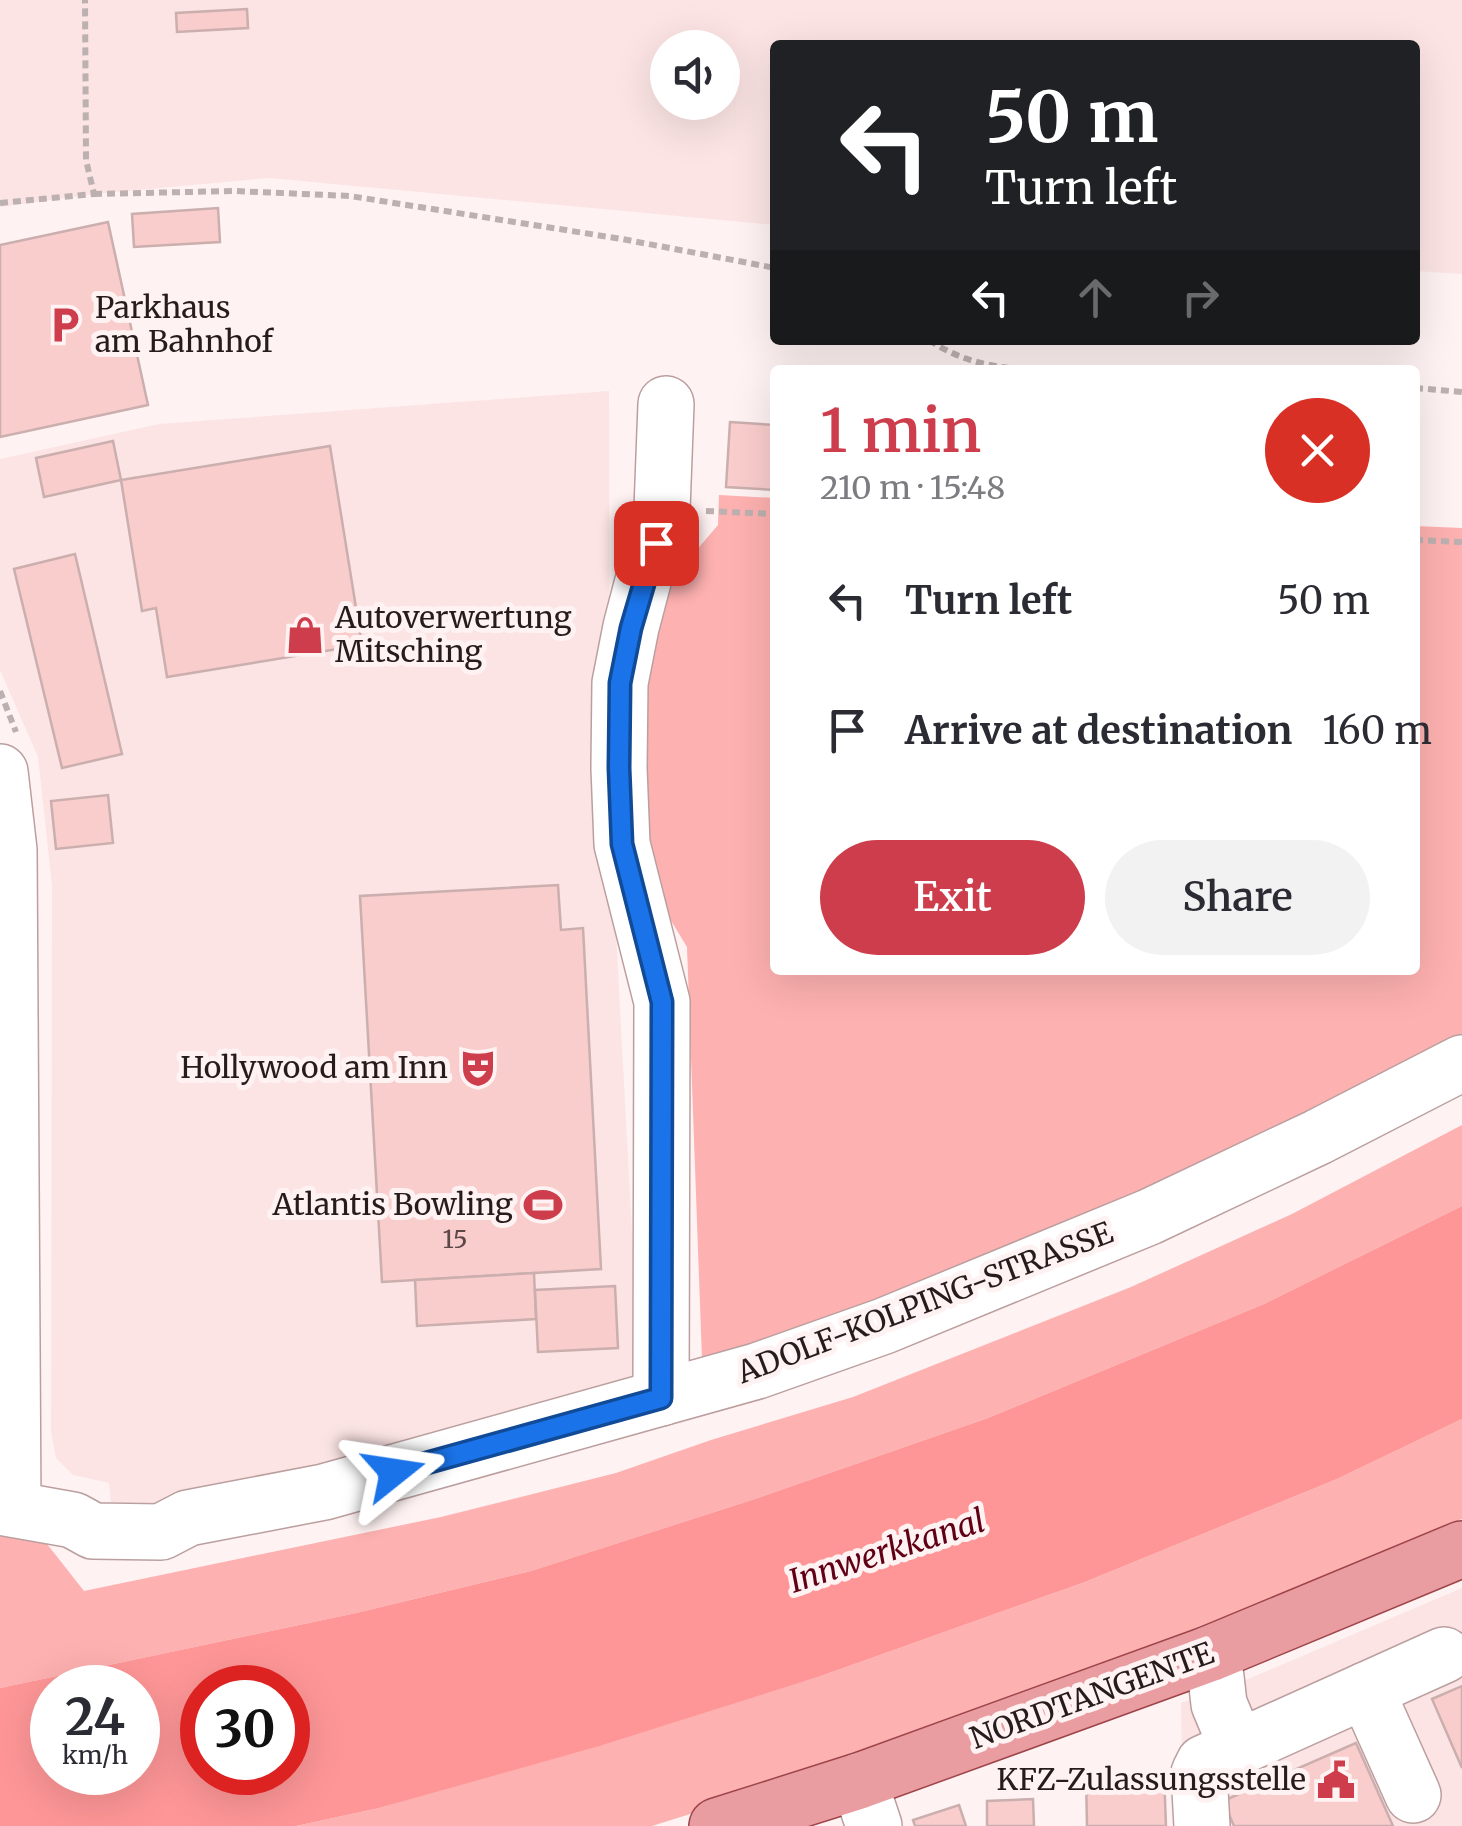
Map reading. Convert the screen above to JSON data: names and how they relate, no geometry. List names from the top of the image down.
{
  "streets": {
    "main road": ["NORDTANGENTE"],
    "street": ["ADOLF-KOLPING-STRASSE"]
  },
  "water": ["Innwerkkanal"],
  "places": {
    "parking": ["Parkhaus am Bahnhof"],
    "shop": ["Autoverwertung Mitsching"],
    "theatre": ["Hollywood am Inn"],
    "sports": ["Atlantis Bowling"],
    "public building": ["KFZ-Zulassungsstelle"]
  },
  "house_numbers": ["15"],
  "page": {
    "turn": ["50 m", "Turn left"],
    "heading": ["1 min", "210 m · 15:48"],
    "list": [
      {
        "name": "Turn left",
        "value": "50 m"
      },
      {
        "name": "Arrive at destination",
        "value": "160 m"
      }
    ],
    "buttons": ["Exit", "Share"],
    "speed": "24 km/h",
    "limit": "30"
  }
}
